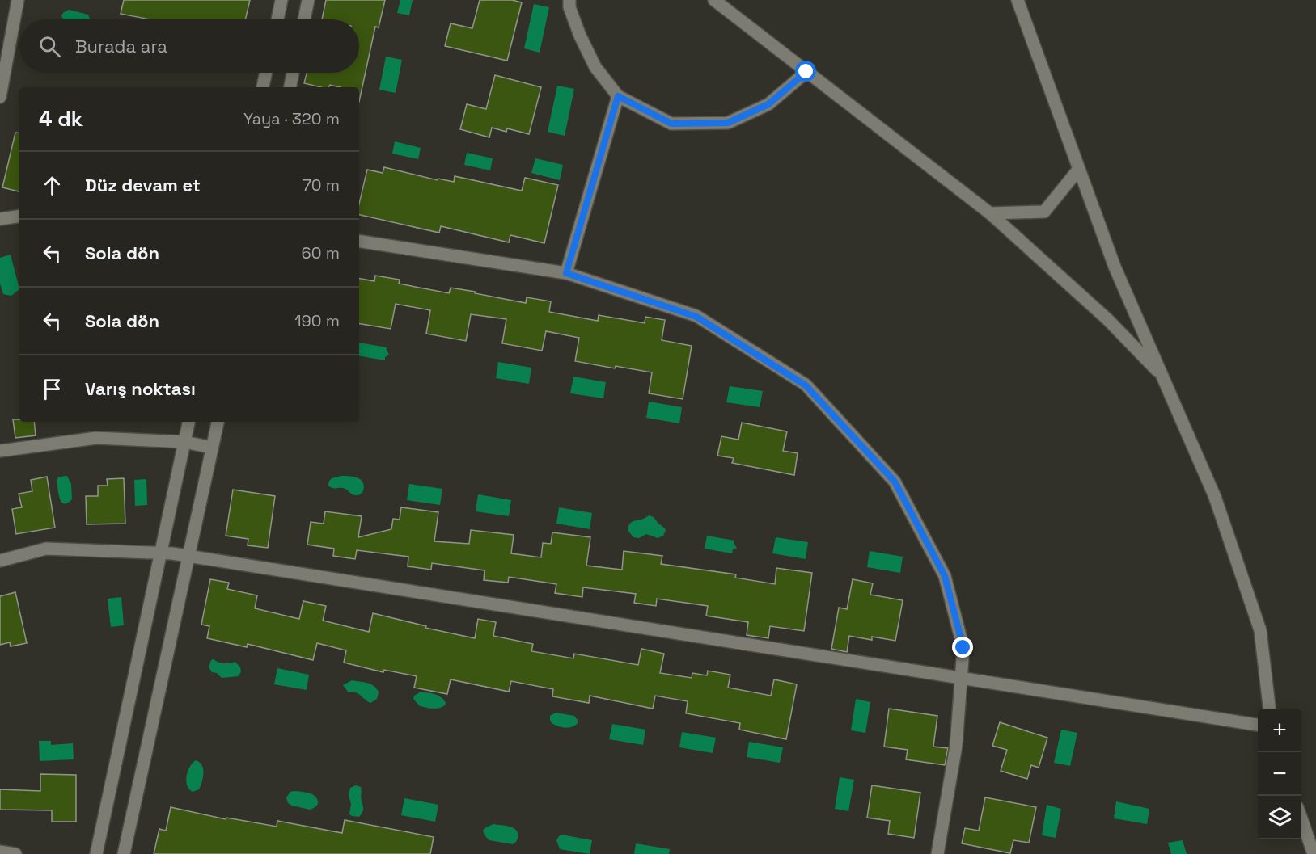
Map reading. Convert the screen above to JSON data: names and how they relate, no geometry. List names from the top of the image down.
{
  "page": {
    "search": "Burada ara",
    "heading": ["4 dk", "Yaya · 320 m"],
    "list": [
      ["Düz devam et", "70 m"],
      ["Sola dön", "60 m"],
      ["Sola dön", "190 m"],
      "Varış noktası"
    ],
    "map_buttons": ["+", "−"]
  }
}
